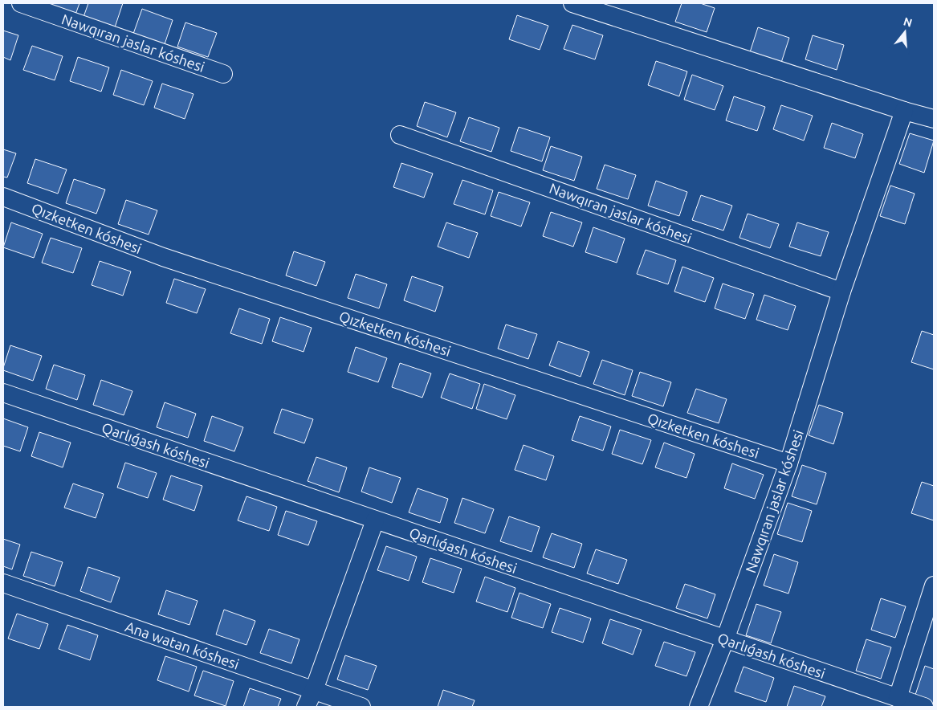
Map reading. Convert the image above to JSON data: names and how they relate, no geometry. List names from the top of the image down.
{
  "streets": {
    "street": [
      "Nawqıran jaslar kóshesi",
      "Qızketken kóshesi",
      "Qarlıǵash kóshesi",
      "Ana watan kóshesi"
    ]
  },
  "crossings": [
    ["Nawqıran jaslar kóshesi", "Qızketken kóshesi"],
    ["Nawqıran jaslar kóshesi", "Qarlıǵash kóshesi"]
  ],
  "north": "top"
}
